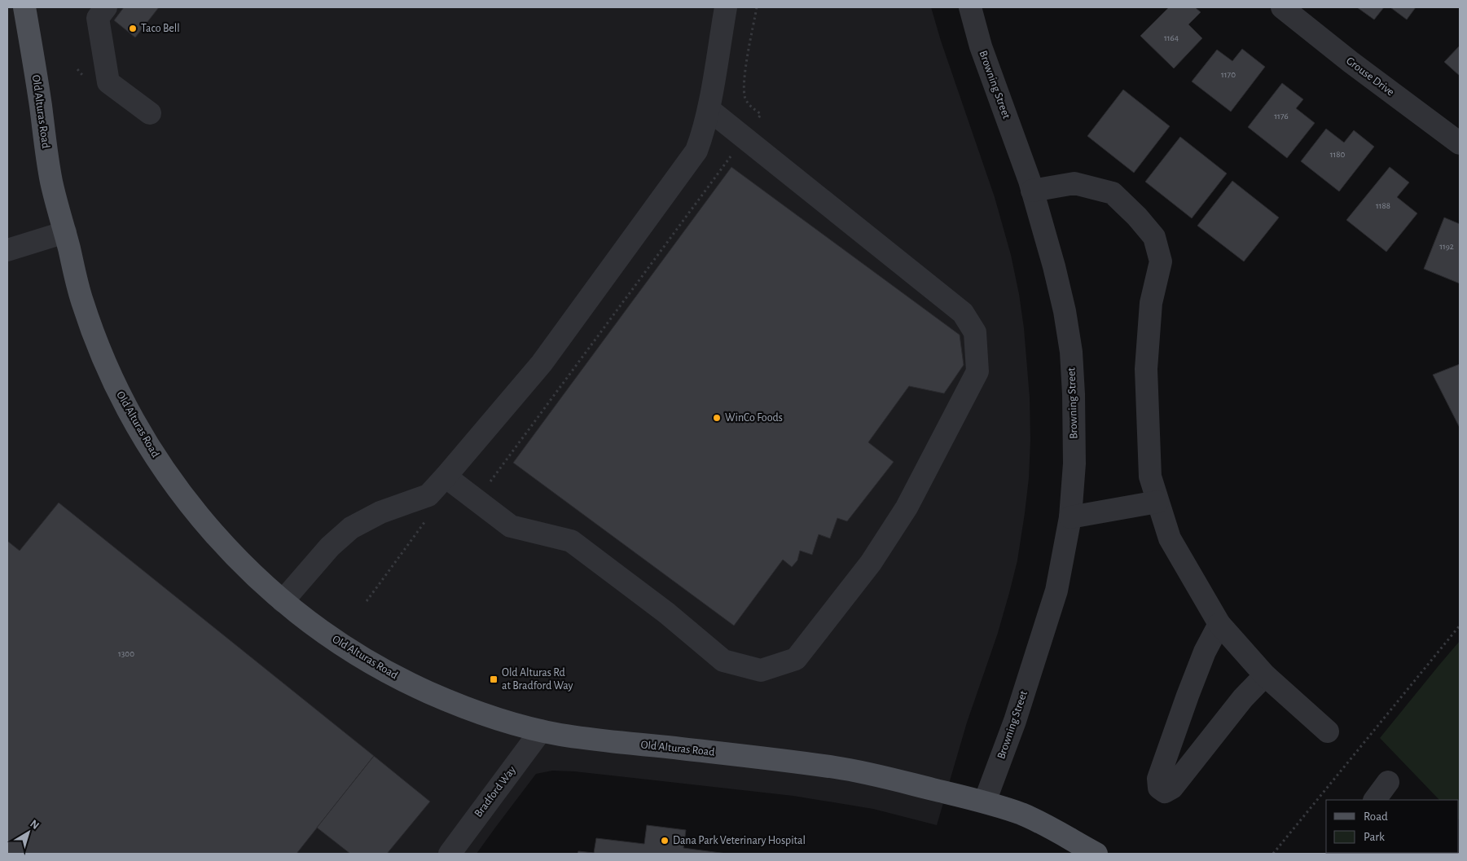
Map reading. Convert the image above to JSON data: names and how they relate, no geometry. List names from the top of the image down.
{
  "streets": {
    "main road": ["Old Alturas Road"],
    "street": ["Grouse Drive", "Browning Street", "Bradford Way"]
  },
  "crossings": [
    ["Browning Street", "Old Alturas Road"],
    ["Old Alturas Road", "Bradford Way"]
  ],
  "places": {
    "other": ["Taco Bell", "WinCo Foods", "Dana Park Veterinary Hospital"],
    "transit": ["Old Alturas Rd at Bradford Way"]
  },
  "house_numbers": [
    "1164",
    "1170",
    "1176",
    "1180",
    "1188",
    "1192",
    "1300"
  ],
  "legend": ["Road", "Park"],
  "north": "top right"
}
